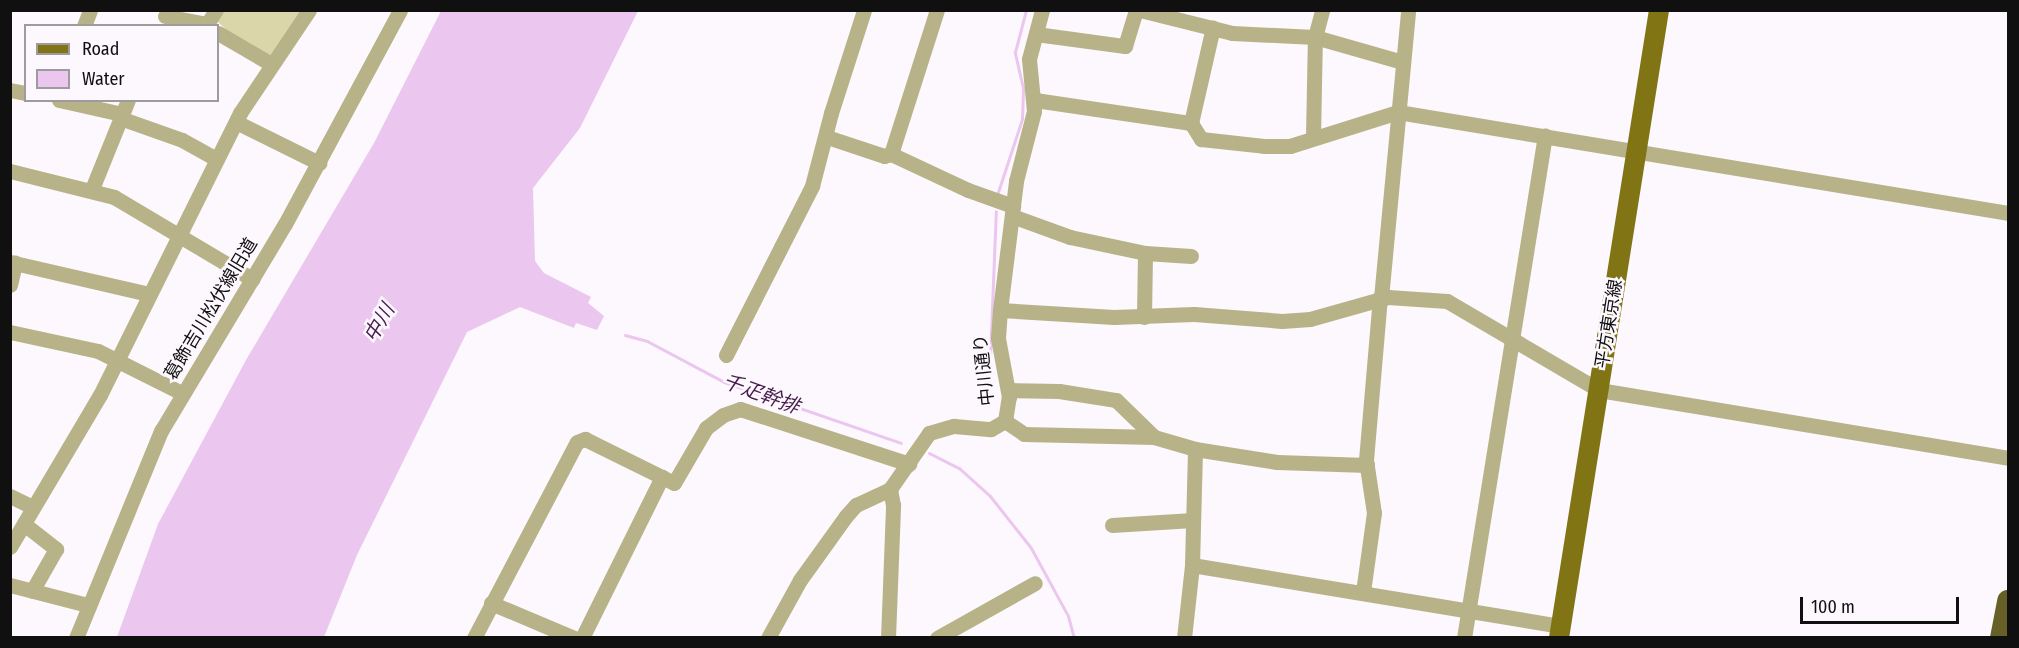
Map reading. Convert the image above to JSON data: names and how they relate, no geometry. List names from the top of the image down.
{
  "streets": {
    "main road": ["平方東京線"],
    "street": ["葛飾吉川松伏線旧道", "中川通り"]
  },
  "water": ["中川", "千疋幹排"],
  "legend": ["Road", "Water"],
  "scale_bar": "100 m"
}
